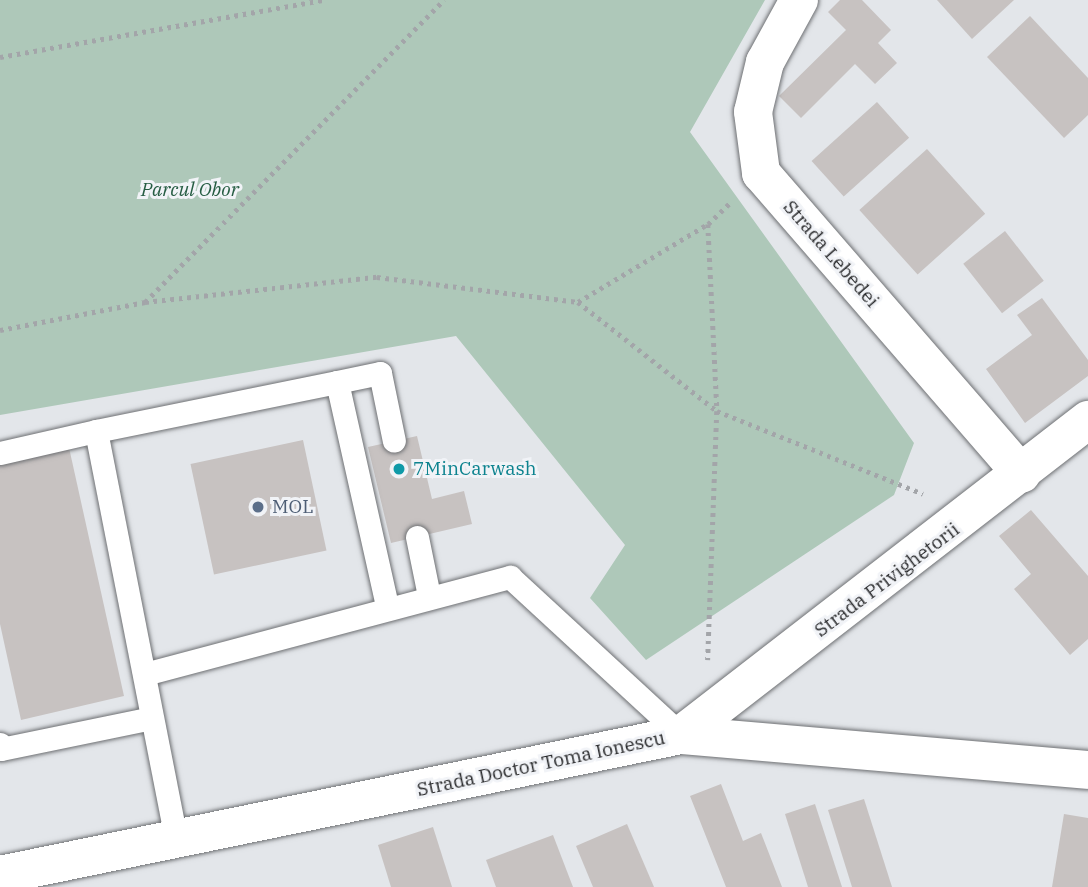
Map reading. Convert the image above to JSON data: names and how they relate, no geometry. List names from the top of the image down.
{
  "streets": {
    "street": ["Strada Lebedei", "Strada Privighetorii", "Strada Doctor Toma Ionescu"]
  },
  "crossings": [
    ["Strada Lebedei", "Strada Privighetorii"],
    ["Strada Privighetorii", "Strada Doctor Toma Ionescu"]
  ],
  "parks": ["Parcul Obor"],
  "places": ["7MinCarwash", "MOL"]
}
